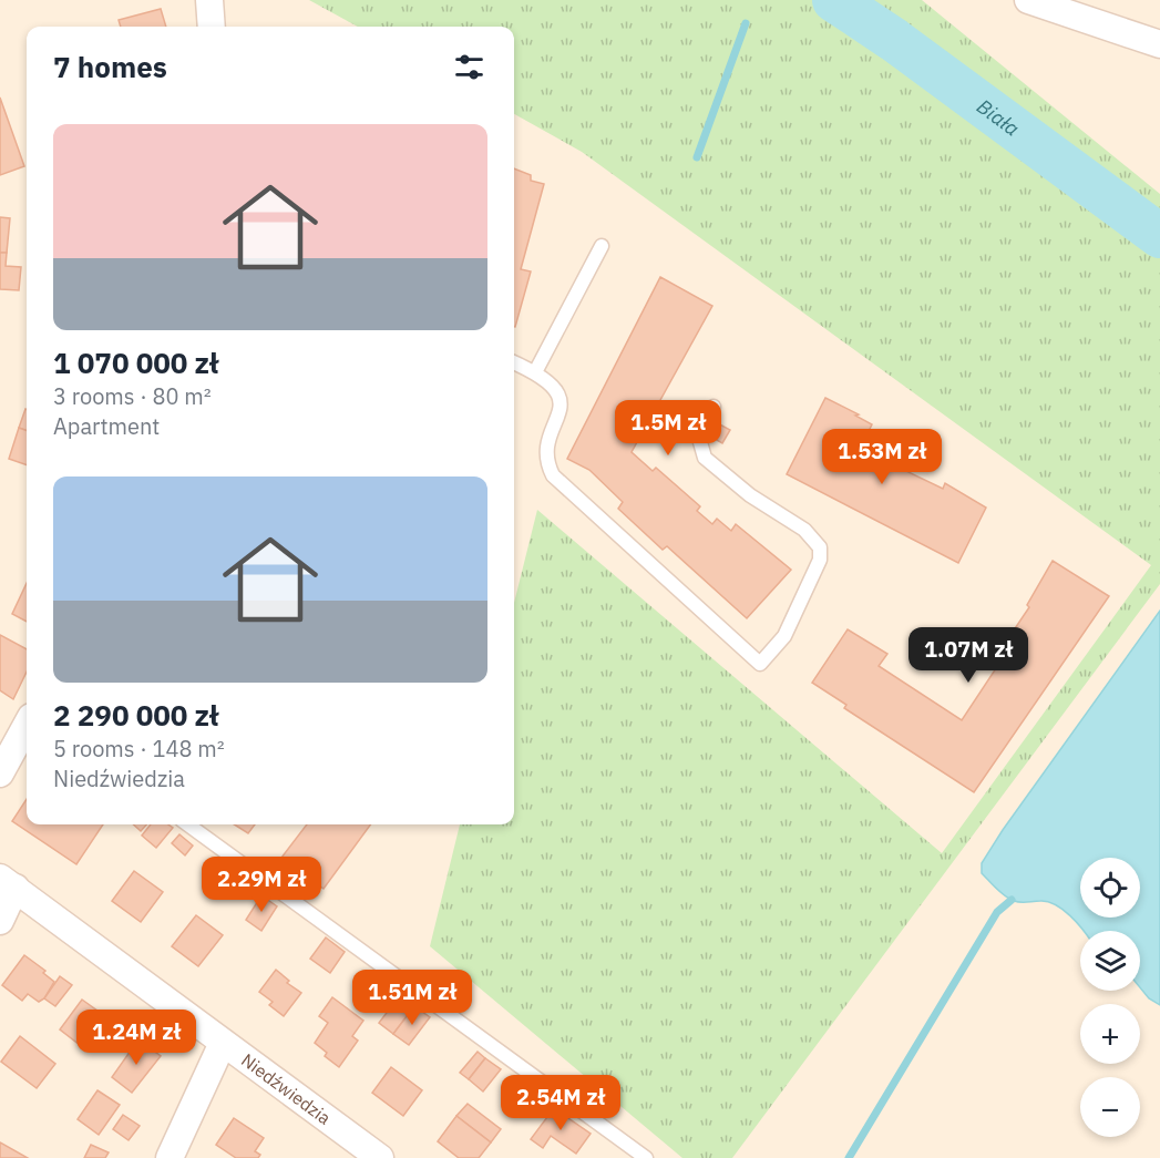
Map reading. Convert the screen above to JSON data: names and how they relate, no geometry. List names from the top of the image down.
{
  "streets": {
    "street": ["Niedźwiedzia"]
  },
  "water": ["Biała"],
  "page": {
    "heading": "7 homes",
    "list": [
      {
        "name": "1 070 000 zł",
        "note": "3 rooms · 80 m² · Apartment"
      },
      {
        "name": "2 290 000 zł",
        "note": "5 rooms · 148 m² · Niedźwiedzia"
      }
    ],
    "price": [
      "1.5M zł",
      "1.53M zł",
      "1.07M zł",
      "2.29M zł",
      "1.51M zł",
      "1.24M zł",
      "2.54M zł"
    ],
    "map_buttons": ["+", "−"]
  }
}
